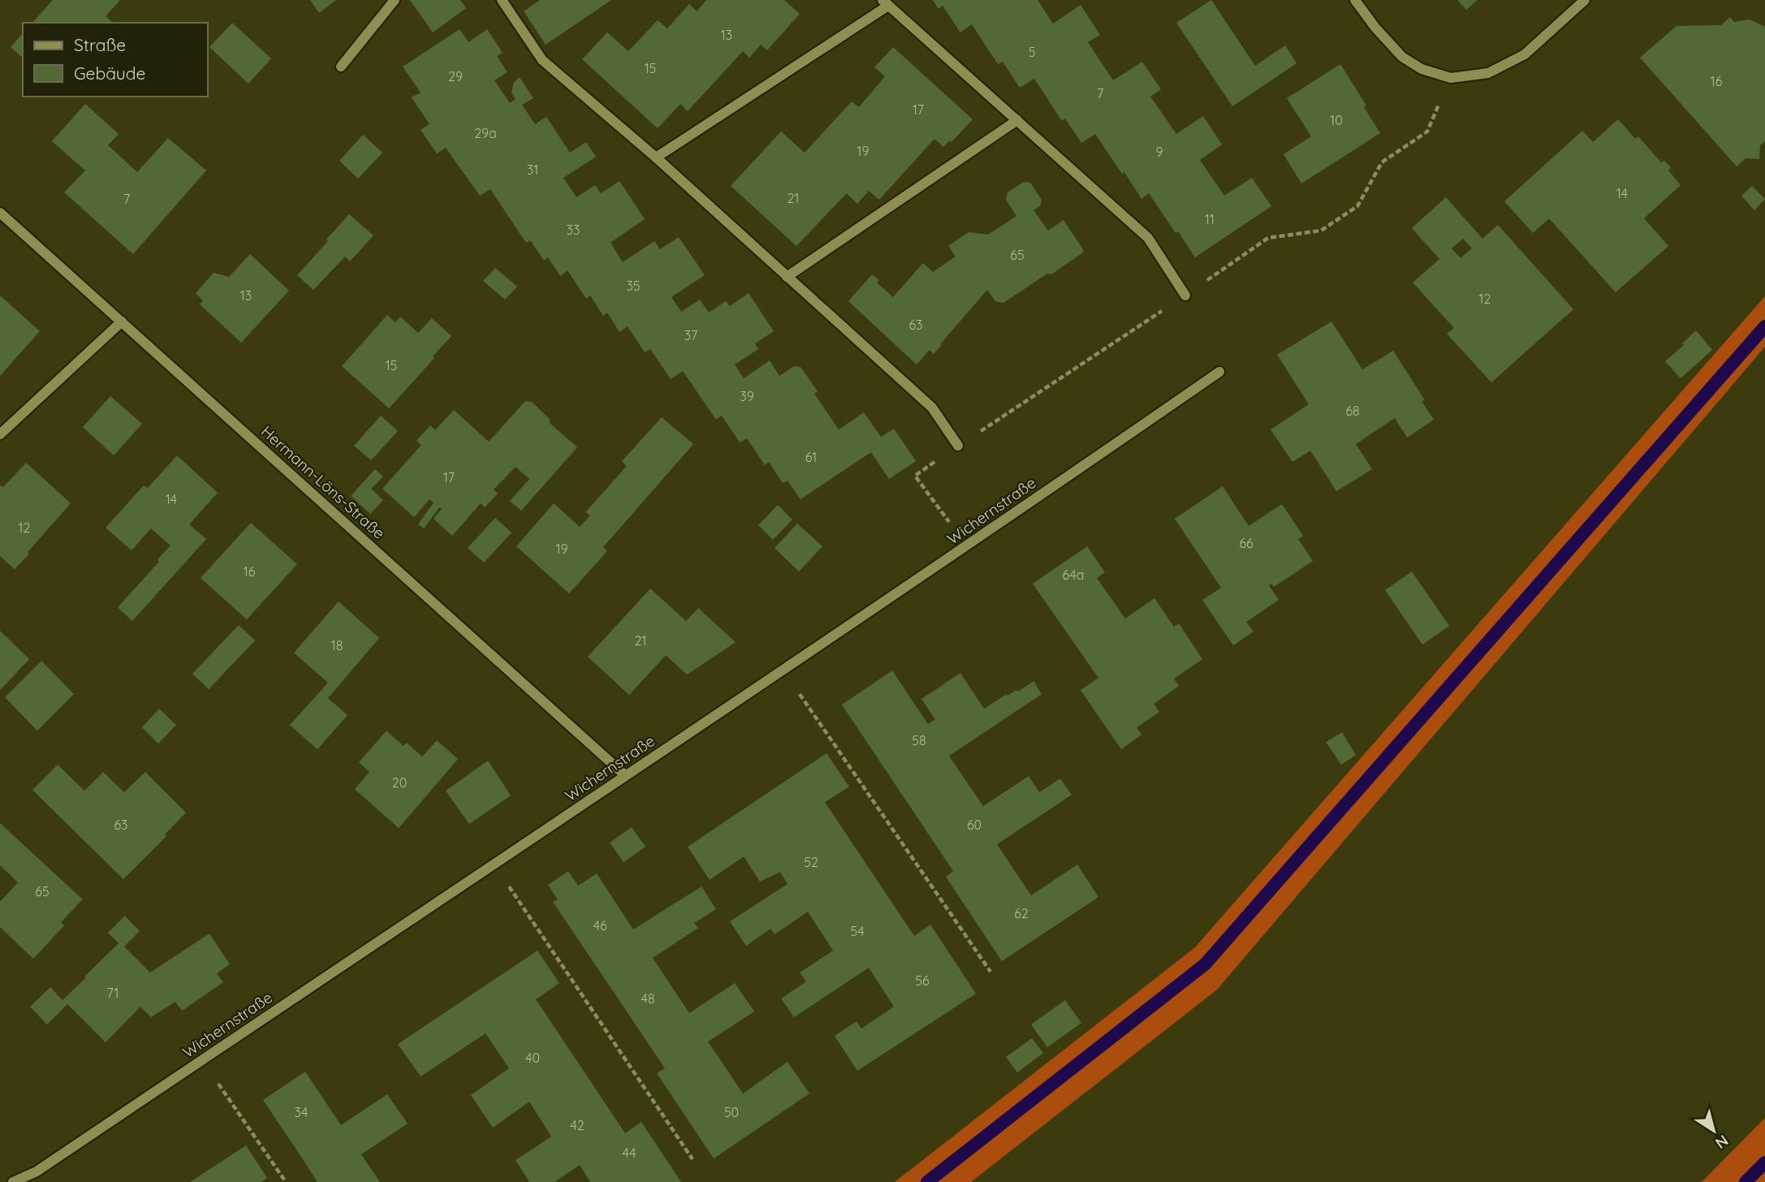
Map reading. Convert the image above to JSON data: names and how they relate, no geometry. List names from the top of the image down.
{
  "streets": {
    "street": ["Hermann-Löns-Straße", "Wichernstraße"]
  },
  "crossings": [
    ["Hermann-Löns-Straße", "Wichernstraße"]
  ],
  "house_numbers": [
    "13",
    "5",
    "15",
    "29",
    "16",
    "7",
    "17",
    "10",
    "29a",
    "19",
    "9",
    "31",
    "14",
    "21",
    "7",
    "11",
    "33",
    "65",
    "35",
    "13",
    "12",
    "63",
    "37",
    "15",
    "39",
    "68",
    "61",
    "17",
    "14",
    "12",
    "66",
    "19",
    "16",
    "64a",
    "21",
    "18",
    "58",
    "20",
    "63",
    "60",
    "52",
    "65",
    "62",
    "46",
    "54",
    "56",
    "71",
    "48",
    "40",
    "34",
    "50",
    "42",
    "44"
  ],
  "legend": ["Straße", "Gebäude"],
  "north": "bottom right"
}
